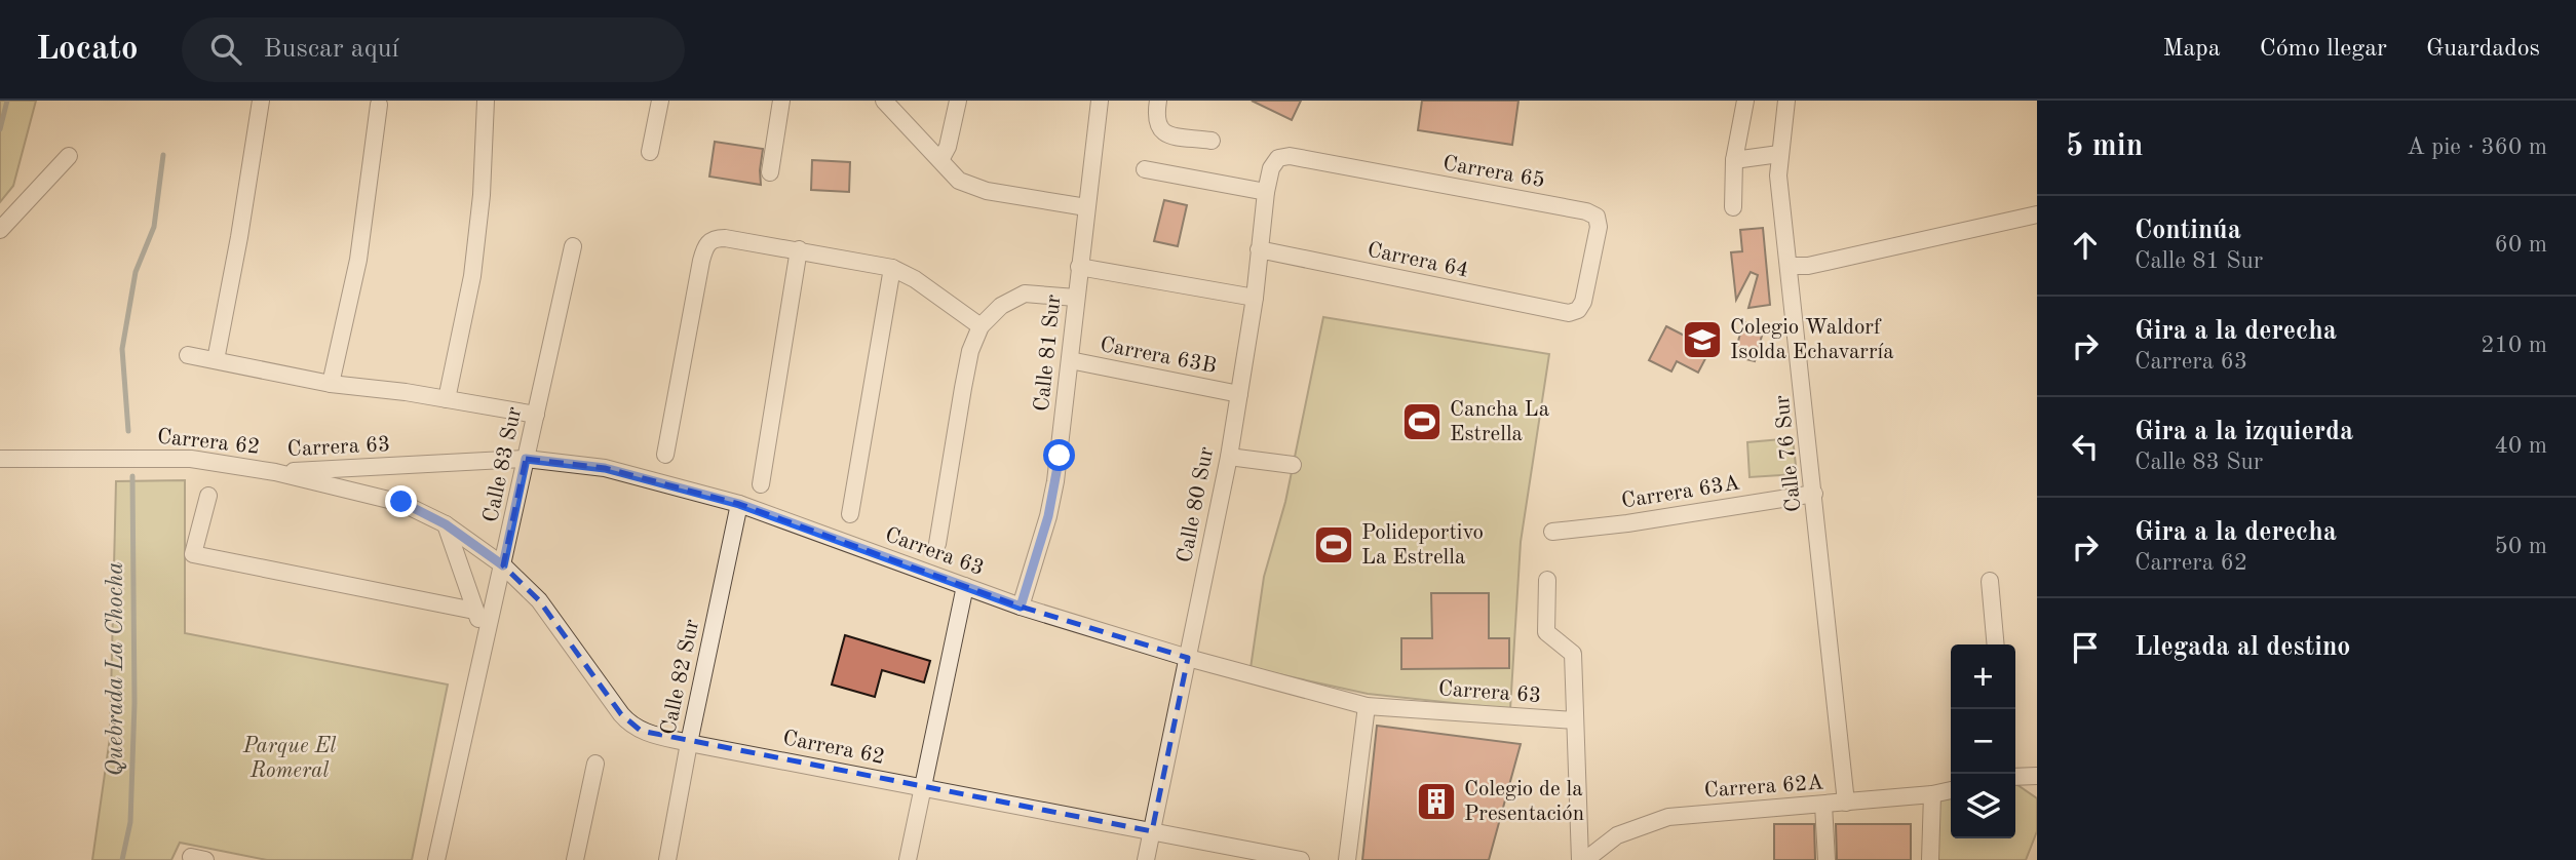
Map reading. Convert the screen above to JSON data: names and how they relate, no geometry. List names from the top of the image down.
{
  "streets": {
    "street": [
      "Carrera 65",
      "Carrera 64",
      "Calle 81 Sur",
      "Carrera 63B",
      "Carrera 62",
      "Carrera 63",
      "Calle 76 Sur",
      "Calle 83 Sur",
      "Carrera 63A",
      "Calle 80 Sur",
      "Calle 82 Sur",
      "Carrera 62A"
    ]
  },
  "crossings": [
    ["Carrera 65", "Carrera 64"],
    ["Carrera 65", "Calle 80 Sur"],
    ["Carrera 64", "Calle 80 Sur"],
    ["Calle 81 Sur", "Carrera 63B"],
    ["Calle 81 Sur", "Carrera 63"],
    ["Carrera 63B", "Calle 80 Sur"],
    ["Carrera 62", "Carrera 63"],
    ["Carrera 62", "Calle 83 Sur"],
    ["Carrera 62", "Calle 80 Sur"],
    ["Carrera 62", "Calle 82 Sur"],
    ["Carrera 63", "Calle 83 Sur"],
    ["Carrera 63", "Calle 80 Sur"],
    ["Carrera 63", "Calle 82 Sur"],
    ["Calle 76 Sur", "Carrera 63A"],
    ["Calle 76 Sur", "Carrera 62A"]
  ],
  "water": ["Quebrada La Chocha"],
  "parks": ["Parque El Romeral"],
  "places": {
    "school or university": ["Colegio Waldorf Isolda Echavarría"],
    "sports": ["Cancha La Estrella", "Polideportivo La Estrella"],
    "building": ["Colegio de la Presentación"]
  },
  "page": {
    "header": "Locato",
    "search": "Buscar aquí",
    "nav": ["Mapa", "Cómo llegar", "Guardados"],
    "heading": ["5 min", "A pie · 360 m"],
    "list": [
      ["Continúa", "Calle 81 Sur", "60 m"],
      ["Gira a la derecha", "Carrera 63", "210 m"],
      ["Gira a la izquierda", "Calle 83 Sur", "40 m"],
      ["Gira a la derecha", "Carrera 62", "50 m"],
      "Llegada al destino"
    ],
    "map_buttons": ["+", "−"]
  }
}
